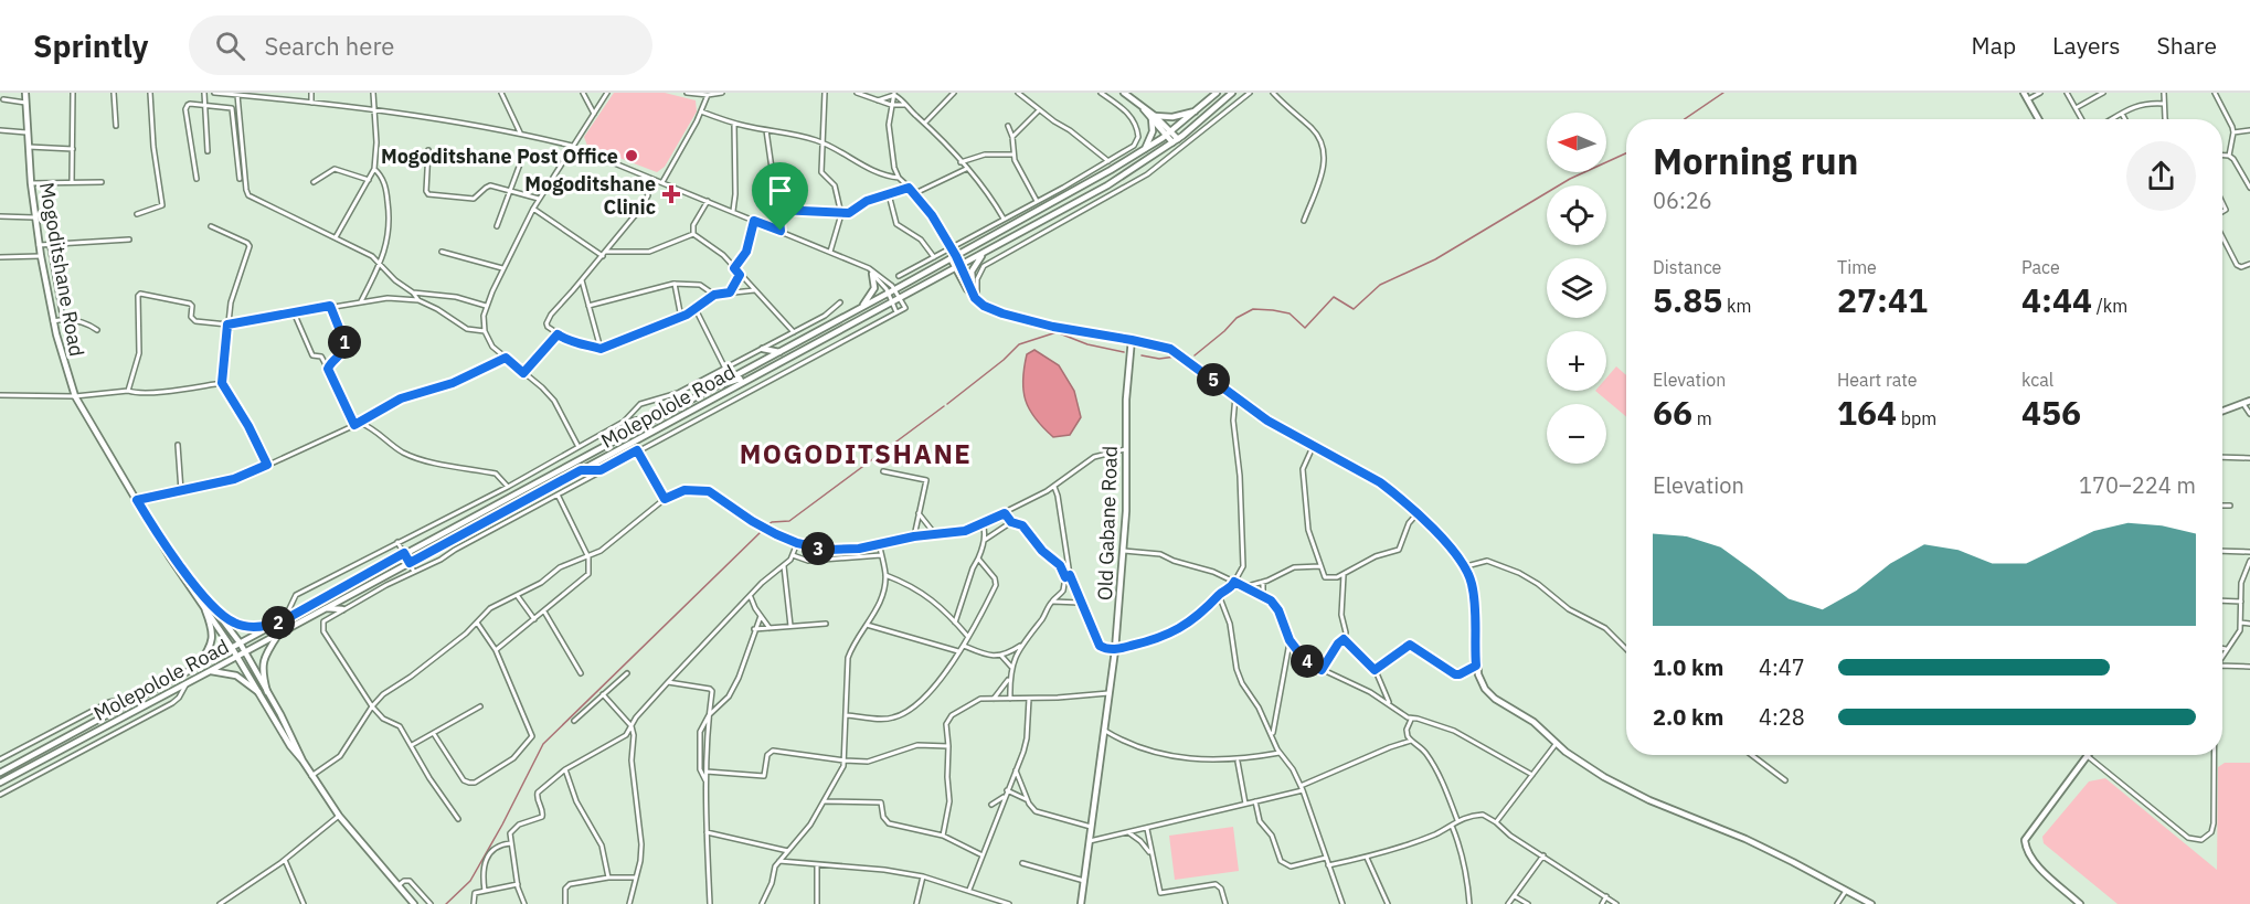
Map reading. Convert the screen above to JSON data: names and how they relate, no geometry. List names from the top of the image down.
{
  "streets": {
    "main road": ["Mogoditshane Road", "Molepolole Road", "Old Gabane Road"]
  },
  "districts": ["MOGODITSHANE"],
  "places": {
    "other": ["Mogoditshane Post Office"],
    "health": ["Mogoditshane Clinic"]
  },
  "north": "left",
  "page": {
    "header": "Sprintly",
    "search": "Search here",
    "nav": ["Map", "Layers", "Share"],
    "map_buttons": ["+", "−"],
    "heading": ["Morning run", "06:26"],
    "stats": [
      ["Distance", "5.85 km"],
      ["Time", "27:41"],
      ["Pace", "4:44 /km"],
      ["Elevation", "66 m"],
      ["Heart rate", "164 bpm"],
      ["kcal", "456"]
    ],
    "pins": [
      "1",
      "5",
      "3",
      "2",
      "4"
    ],
    "chart": ["Elevation", "170–224 m"],
    "list": [
      {
        "name": "1.0 km",
        "note": "4:47"
      },
      {
        "name": "2.0 km",
        "note": "4:28"
      }
    ]
  }
}
